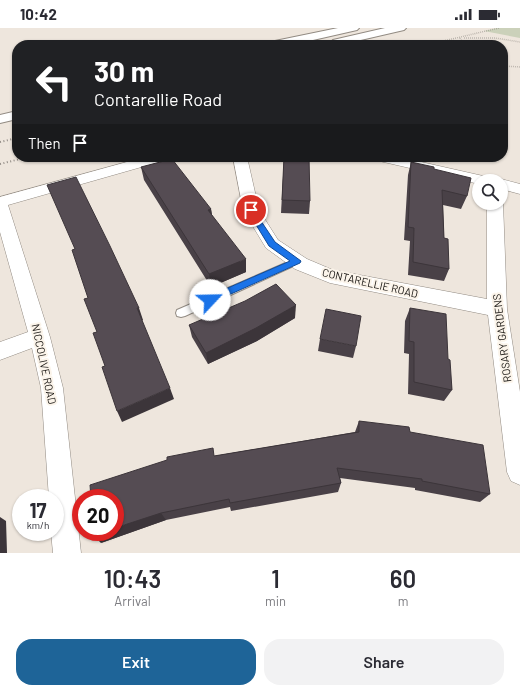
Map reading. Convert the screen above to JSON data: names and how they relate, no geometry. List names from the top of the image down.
{
  "streets": {
    "street": ["CONTARELLIE ROAD", "ROSARY GARDENS", "NICCOLIVE ROAD"]
  },
  "crossings": [
    ["CONTARELLIE ROAD", "ROSARY GARDENS"]
  ],
  "page": {
    "status": "10:42",
    "turn": ["30 m", "Contarellie Road"],
    "then": "Then",
    "speed": "17 km/h",
    "limit": "20",
    "eta": [
      "10:43",
      "Arrival",
      "1",
      "min",
      "60",
      "m"
    ],
    "buttons": ["Exit", "Share"]
  }
}
